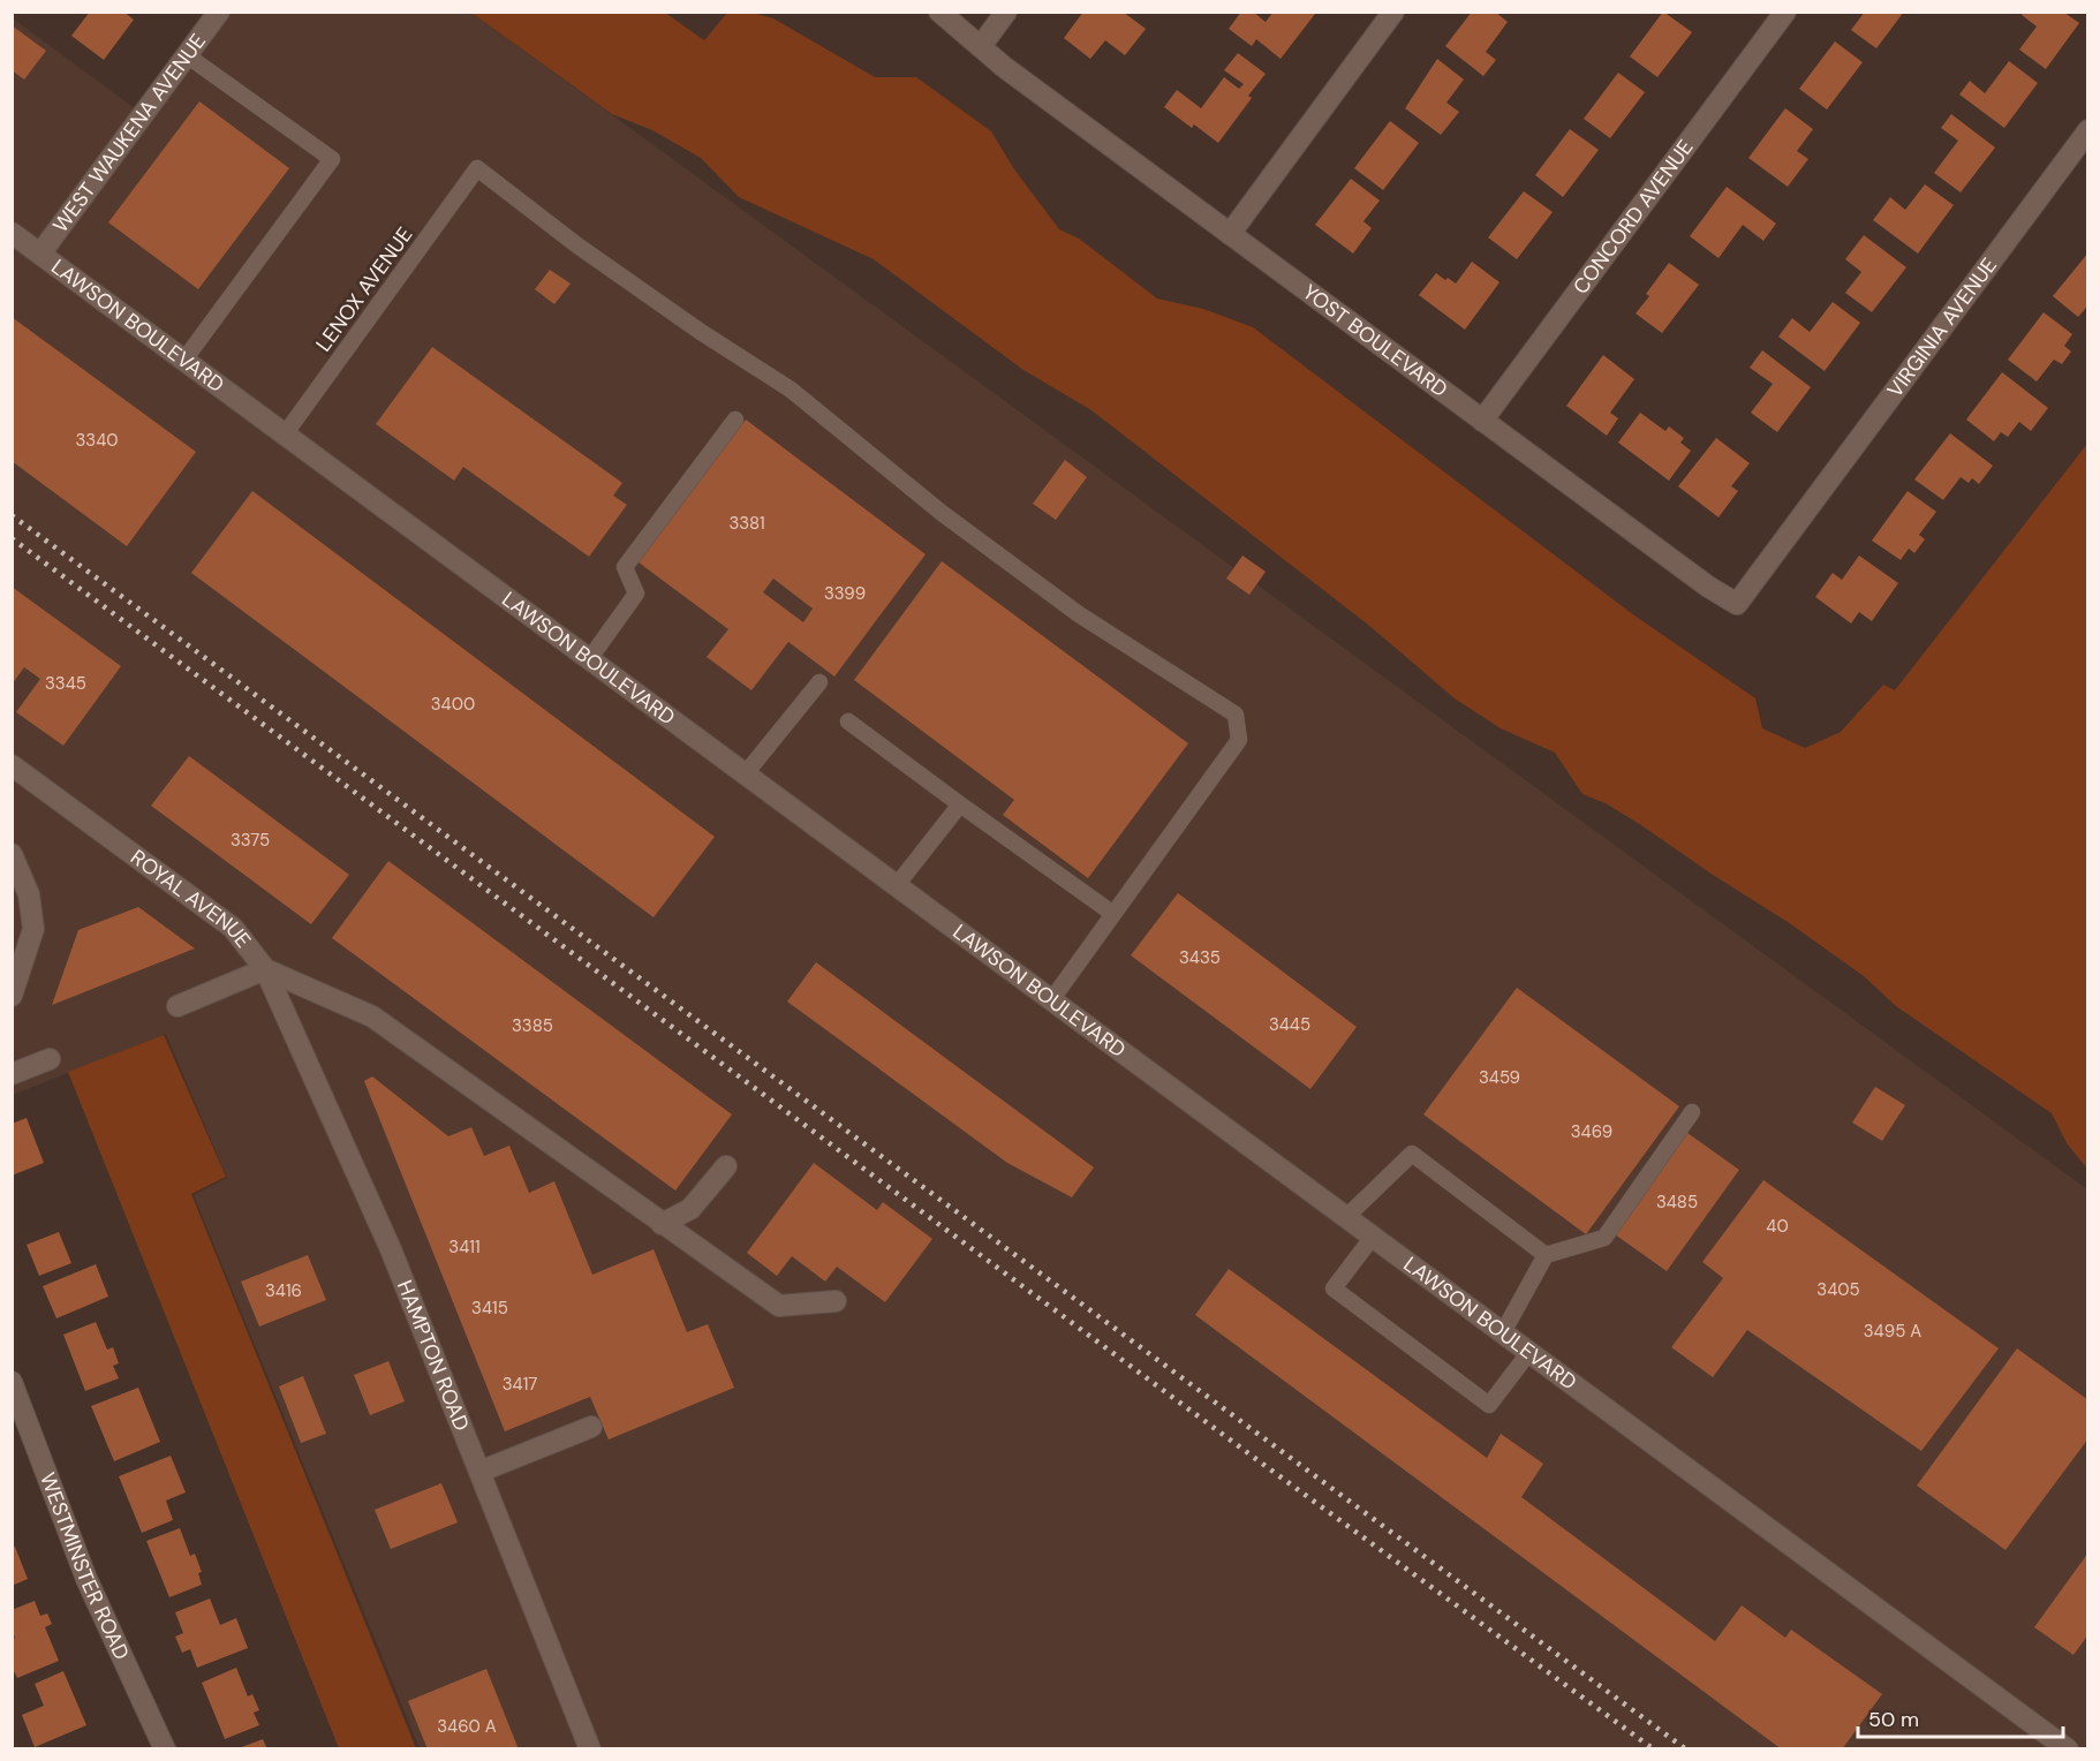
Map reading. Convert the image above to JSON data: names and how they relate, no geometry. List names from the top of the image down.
{
  "streets": {
    "street": [
      "WEST WAUKENA AVENUE",
      "CONCORD AVENUE",
      "LAWSON BOULEVARD",
      "VIRGINIA AVENUE",
      "YOST BOULEVARD",
      "ROYAL AVENUE",
      "HAMPTON ROAD",
      "WESTMINSTER ROAD"
    ],
    "lane": ["LENOX AVENUE"]
  },
  "crossings": [
    ["WEST WAUKENA AVENUE", "LAWSON BOULEVARD"],
    ["CONCORD AVENUE", "YOST BOULEVARD"],
    ["LENOX AVENUE", "LAWSON BOULEVARD"],
    ["VIRGINIA AVENUE", "YOST BOULEVARD"],
    ["ROYAL AVENUE", "HAMPTON ROAD"]
  ],
  "house_numbers": [
    "3340",
    "3381",
    "3399",
    "3345",
    "3400",
    "3375",
    "3435",
    "3445",
    "3385",
    "3459",
    "3469",
    "3485",
    "40",
    "3411",
    "3405",
    "3416",
    "3415",
    "3495 A",
    "3417",
    "3460 A"
  ],
  "scale_bar": "50 m"
}
